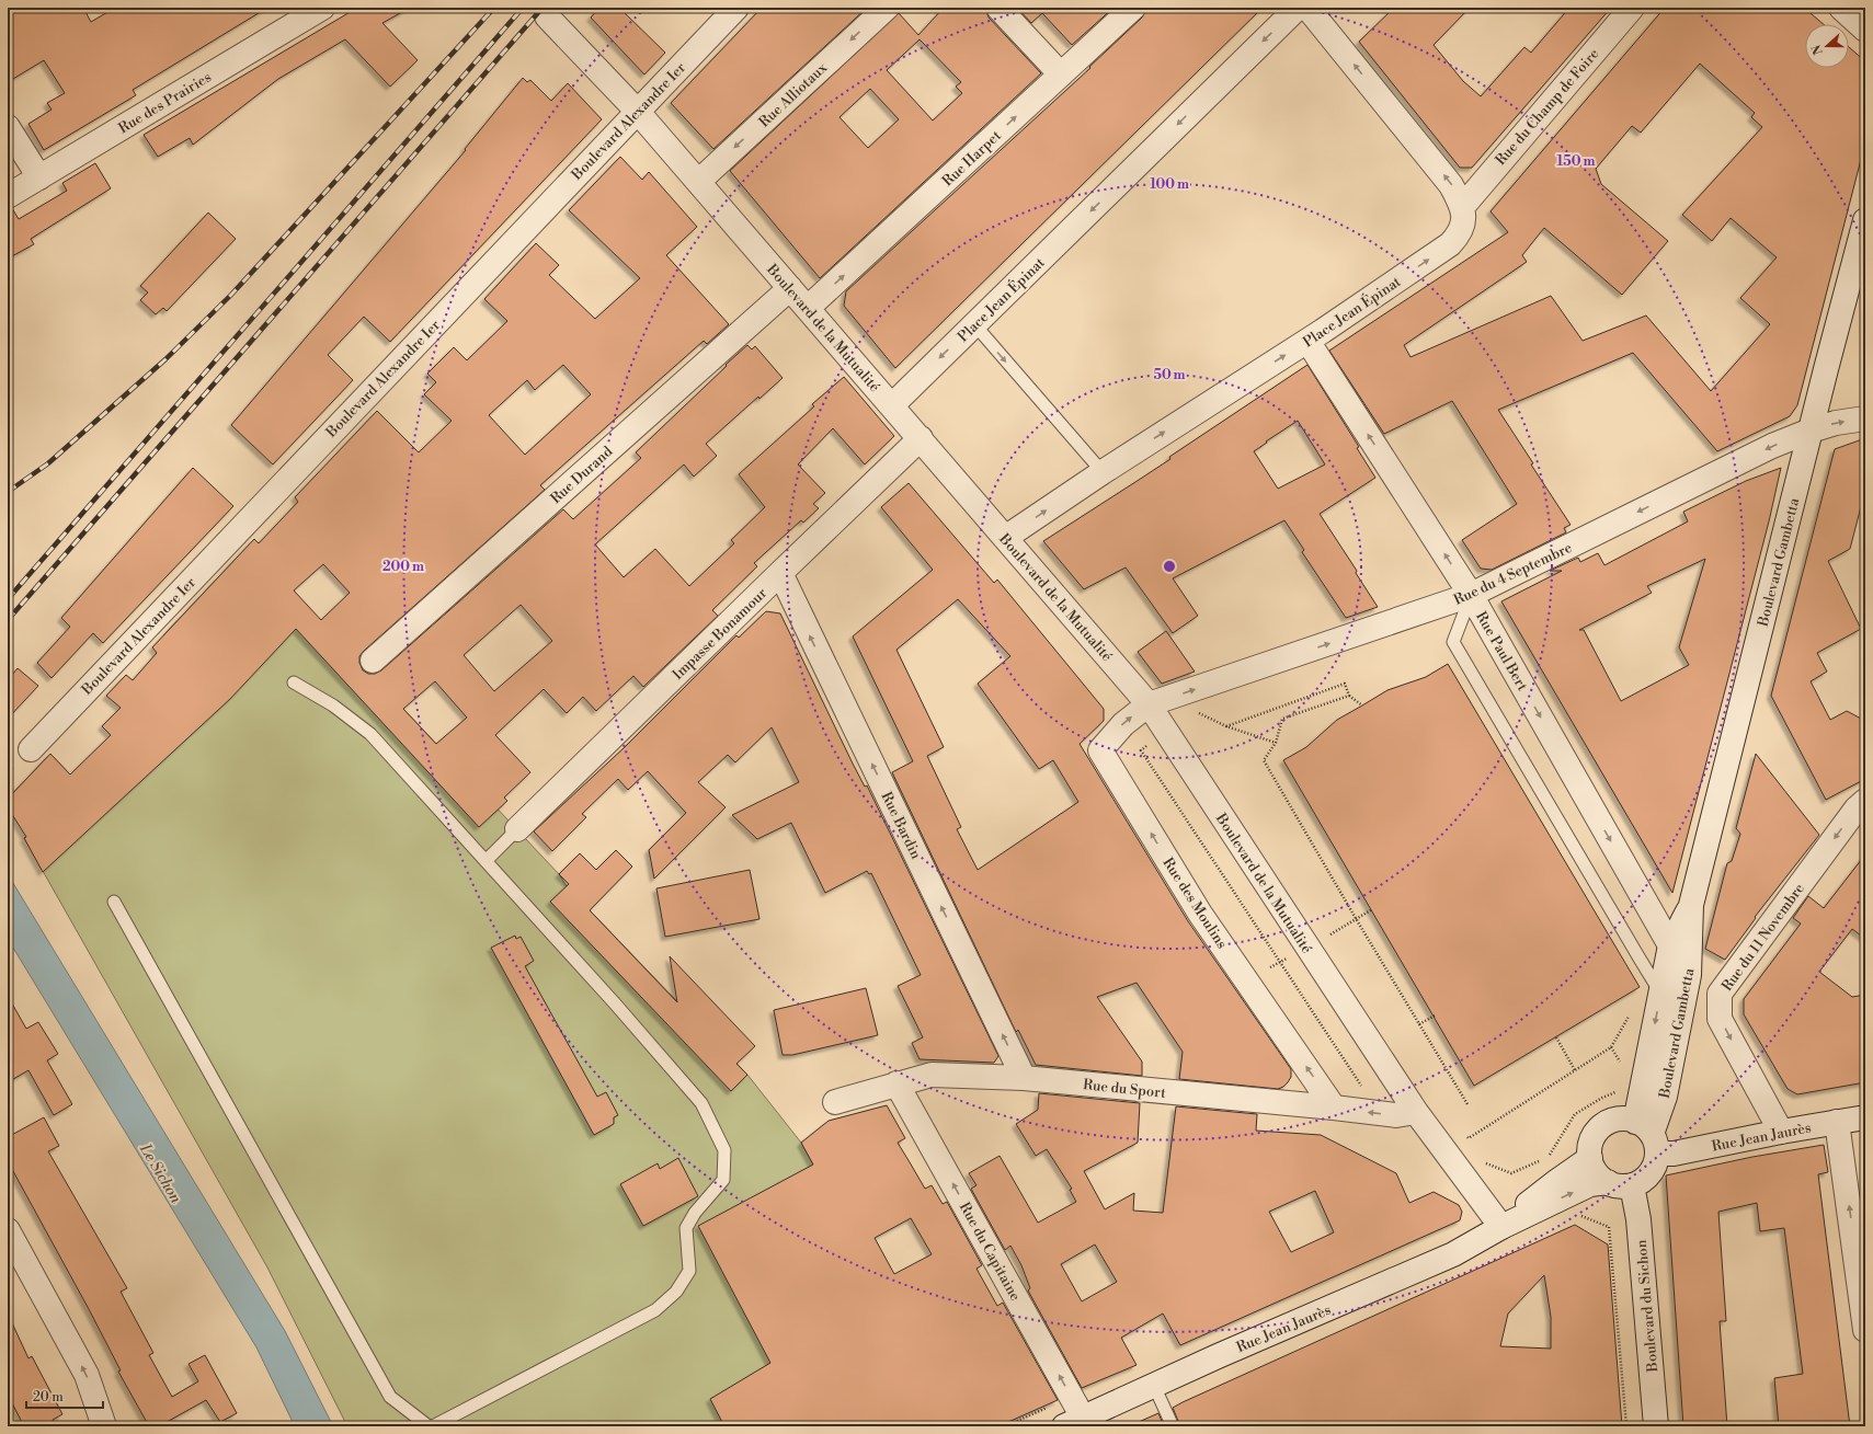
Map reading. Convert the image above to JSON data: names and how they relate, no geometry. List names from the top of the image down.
{
  "streets": {
    "street": [
      "Rue Alliotaux",
      "Rue des Prairies",
      "Rue du Champ de Foire",
      "Boulevard Alexandre Ier",
      "Rue Harpet",
      "Place Jean Épinat",
      "Boulevard de la Mutualité",
      "Rue Durand",
      "Boulevard Gambetta",
      "Rue du 4 Septembre",
      "Impasse Bonamour",
      "Rue Paul Bert",
      "Rue Bardin",
      "Rue des Moulins",
      "Rue du 11 Novembre",
      "Rue du Sport",
      "Rue Jean Jaurès",
      "Rue du Capitaine",
      "Boulevard du Sichon"
    ]
  },
  "crossings": [
    ["Rue Alliotaux", "Boulevard de la Mutualité"],
    ["Rue du Champ de Foire", "Place Jean Épinat"],
    ["Boulevard Alexandre Ier", "Boulevard de la Mutualité"],
    ["Rue Harpet", "Boulevard de la Mutualité"],
    ["Place Jean Épinat", "Boulevard de la Mutualité"],
    ["Place Jean Épinat", "Rue Paul Bert"],
    ["Boulevard de la Mutualité", "Rue Durand"],
    ["Boulevard de la Mutualité", "Rue du 4 Septembre"],
    ["Boulevard de la Mutualité", "Impasse Bonamour"],
    ["Boulevard de la Mutualité", "Rue des Moulins"],
    ["Boulevard de la Mutualité", "Rue du Sport"],
    ["Boulevard de la Mutualité", "Rue Jean Jaurès"],
    ["Boulevard Gambetta", "Rue du 4 Septembre"],
    ["Boulevard Gambetta", "Rue Paul Bert"],
    ["Boulevard Gambetta", "Rue Jean Jaurès"],
    ["Boulevard Gambetta", "Boulevard du Sichon"],
    ["Rue du 4 Septembre", "Rue Paul Bert"],
    ["Rue du 4 Septembre", "Rue des Moulins"],
    ["Impasse Bonamour", "Rue Bardin"],
    ["Rue Bardin", "Rue du Sport"],
    ["Rue des Moulins", "Rue du Sport"],
    ["Rue du 11 Novembre", "Rue Jean Jaurès"],
    ["Rue du Sport", "Rue du Capitaine"],
    ["Rue Jean Jaurès", "Rue du Capitaine"],
    ["Rue Jean Jaurès", "Boulevard du Sichon"]
  ],
  "one_way": [
    "Rue Alliotaux",
    "Rue Harpet",
    "Rue Bardin",
    "Rue des Moulins",
    "Rue du 11 Novembre",
    "Rue du Capitaine"
  ],
  "water": ["Le Sichon"],
  "scale_bar": "20 m",
  "north": "left",
  "rings": [
    "150 m",
    "100 m",
    "50 m",
    "200 m"
  ]
}
